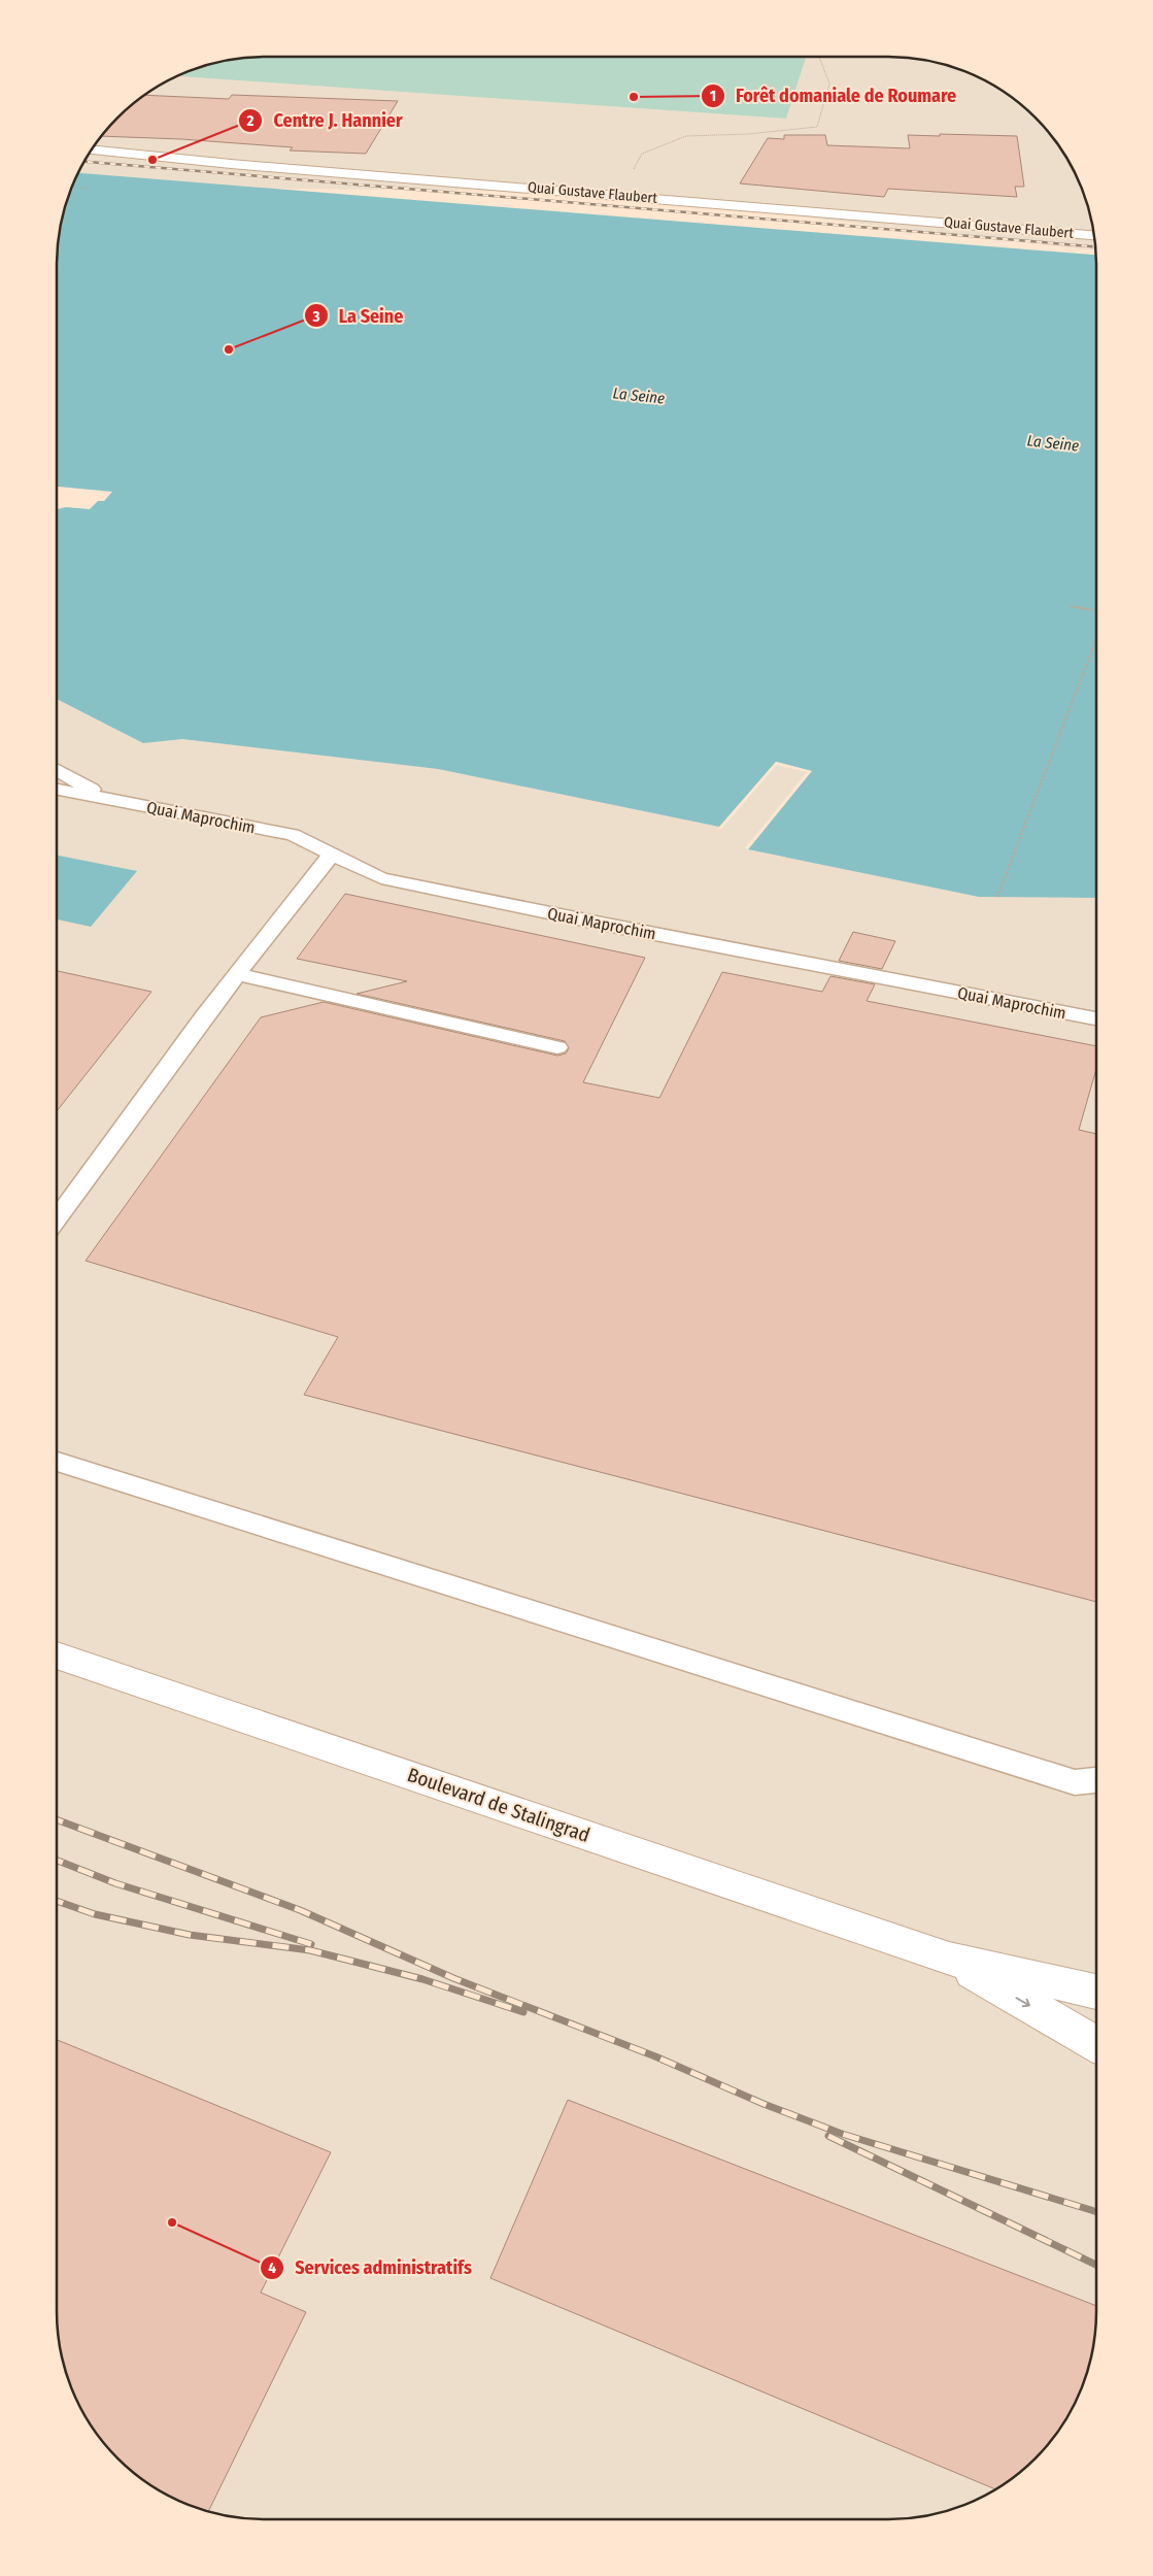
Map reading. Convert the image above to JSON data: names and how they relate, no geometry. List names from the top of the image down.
{
  "streets": {
    "main road": ["Quai Gustave Flaubert", "Boulevard de Stalingrad"],
    "lane": ["Quai Maprochim"]
  },
  "water": ["La Seine"],
  "places": [
    "Forêt domaniale de Roumare",
    "Centre J. Hannier",
    "La Seine",
    "Services administratifs"
  ]
}
